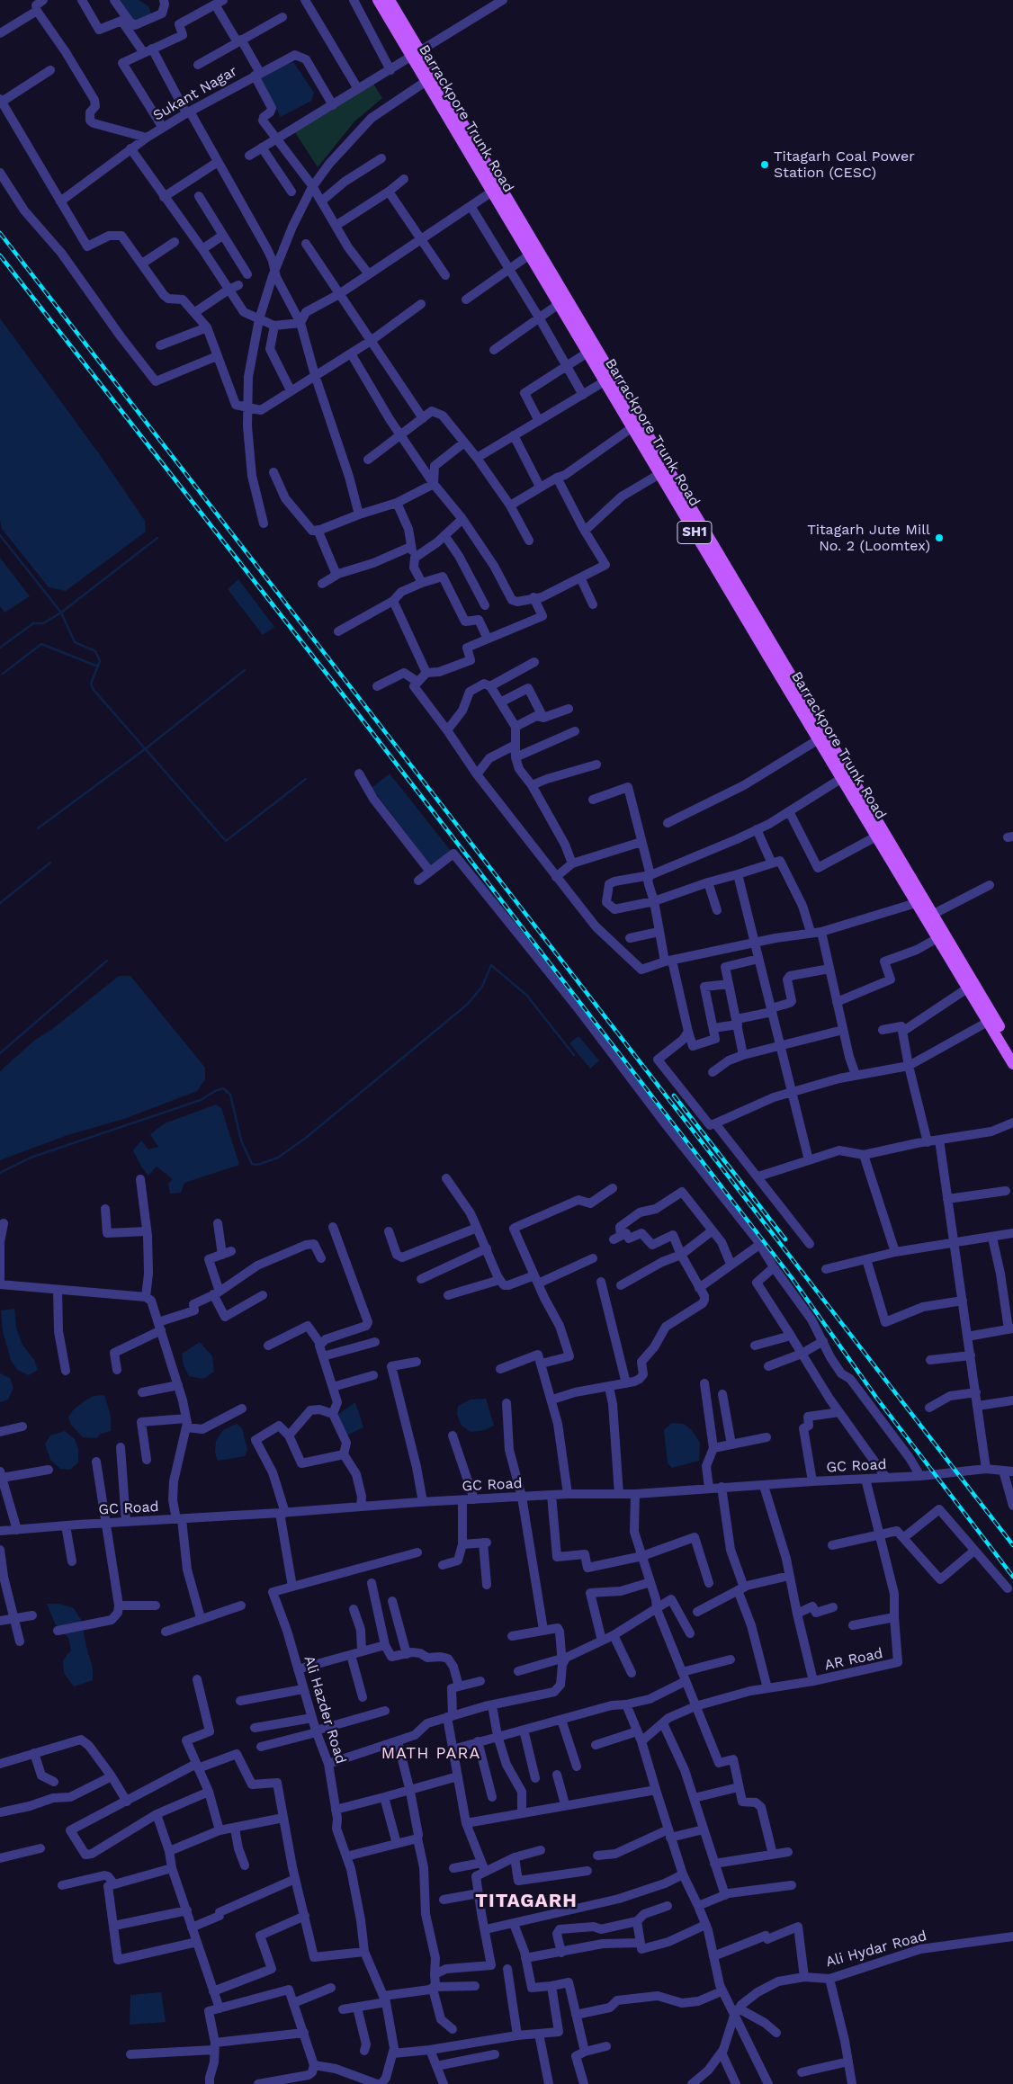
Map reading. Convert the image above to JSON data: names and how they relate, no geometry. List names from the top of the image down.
{
  "streets": {
    "main road": ["Barrackpore Trunk Road", "SH1"],
    "street": [
      "Sukant Nagar",
      "GC Road",
      "AR Road",
      "Ali Hazder Road",
      "Ali Hydar Road"
    ]
  },
  "crossings": [
    ["GC Road", "AR Road"]
  ],
  "districts": ["MATH PARA", "TITAGARH"],
  "places": ["Titagarh Coal Power Station (CESC)", "Titagarh Jute Mill No. 2 (Loomtex)"]
}
